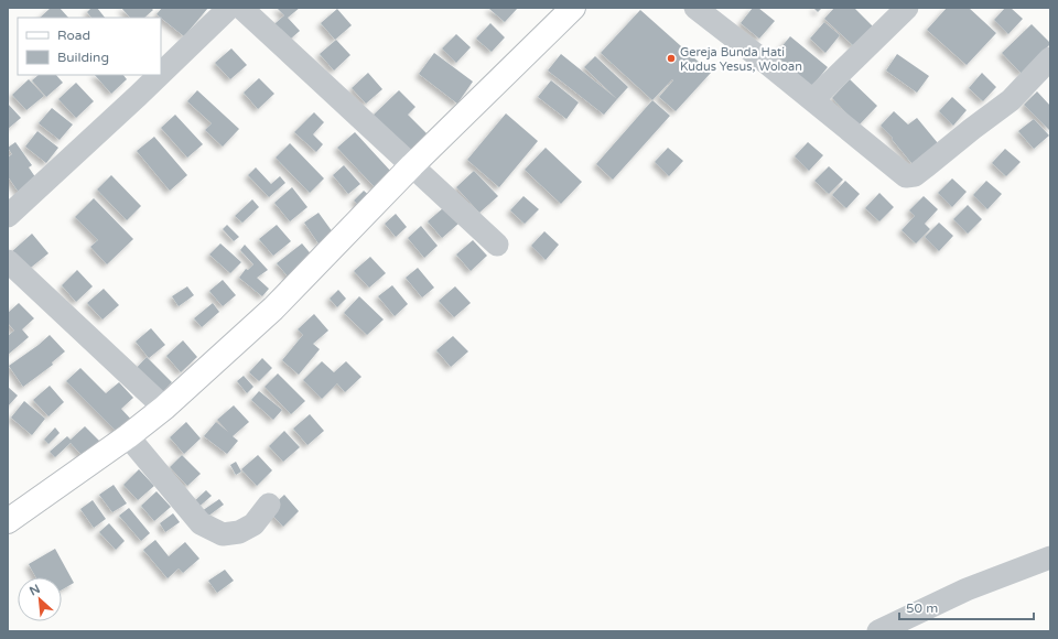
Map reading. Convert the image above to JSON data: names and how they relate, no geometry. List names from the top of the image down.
{
  "places": ["Gereja Bunda Hati Kudus Yesus, Woloan"],
  "legend": ["Road", "Building"],
  "scale_bar": "50 m",
  "north": "top left"
}
